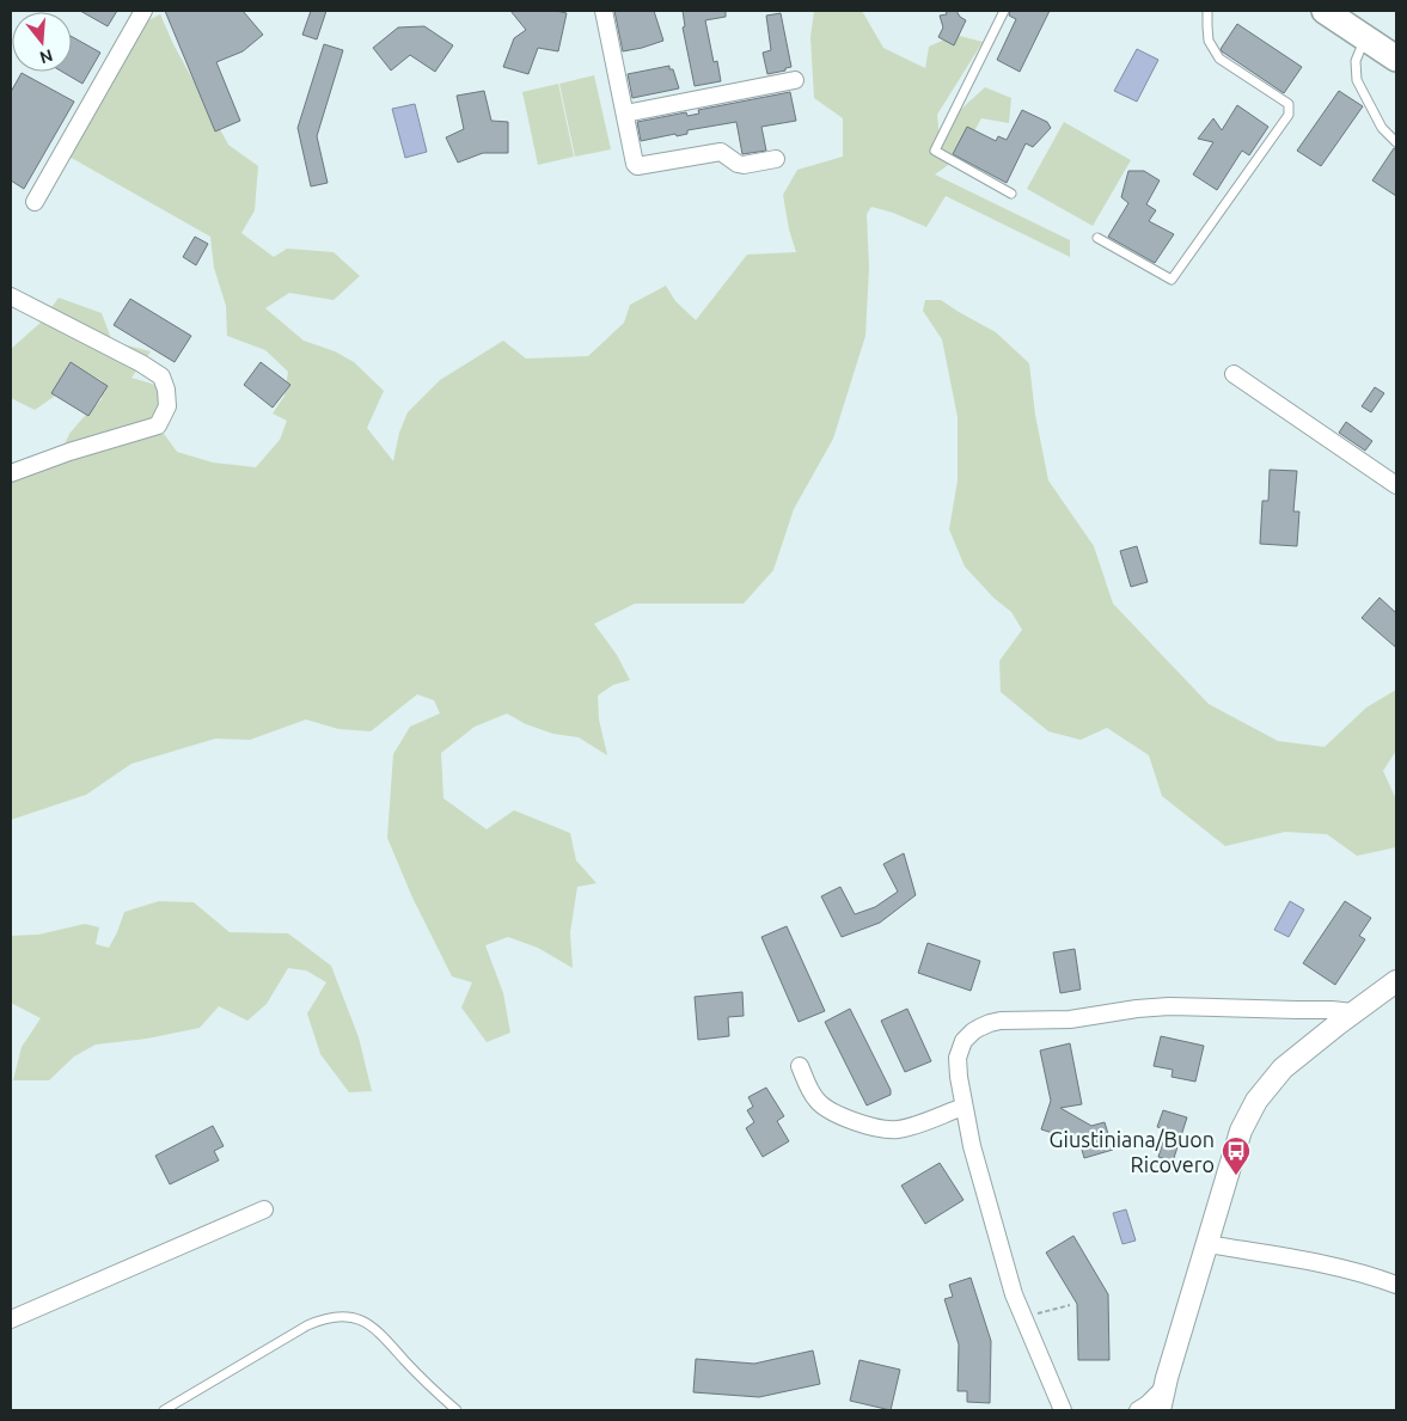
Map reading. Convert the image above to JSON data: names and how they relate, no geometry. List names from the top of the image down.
{
  "places": {
    "bus stop": ["Giustiniana/Buon Ricovero"]
  },
  "north": "bottom"
}
